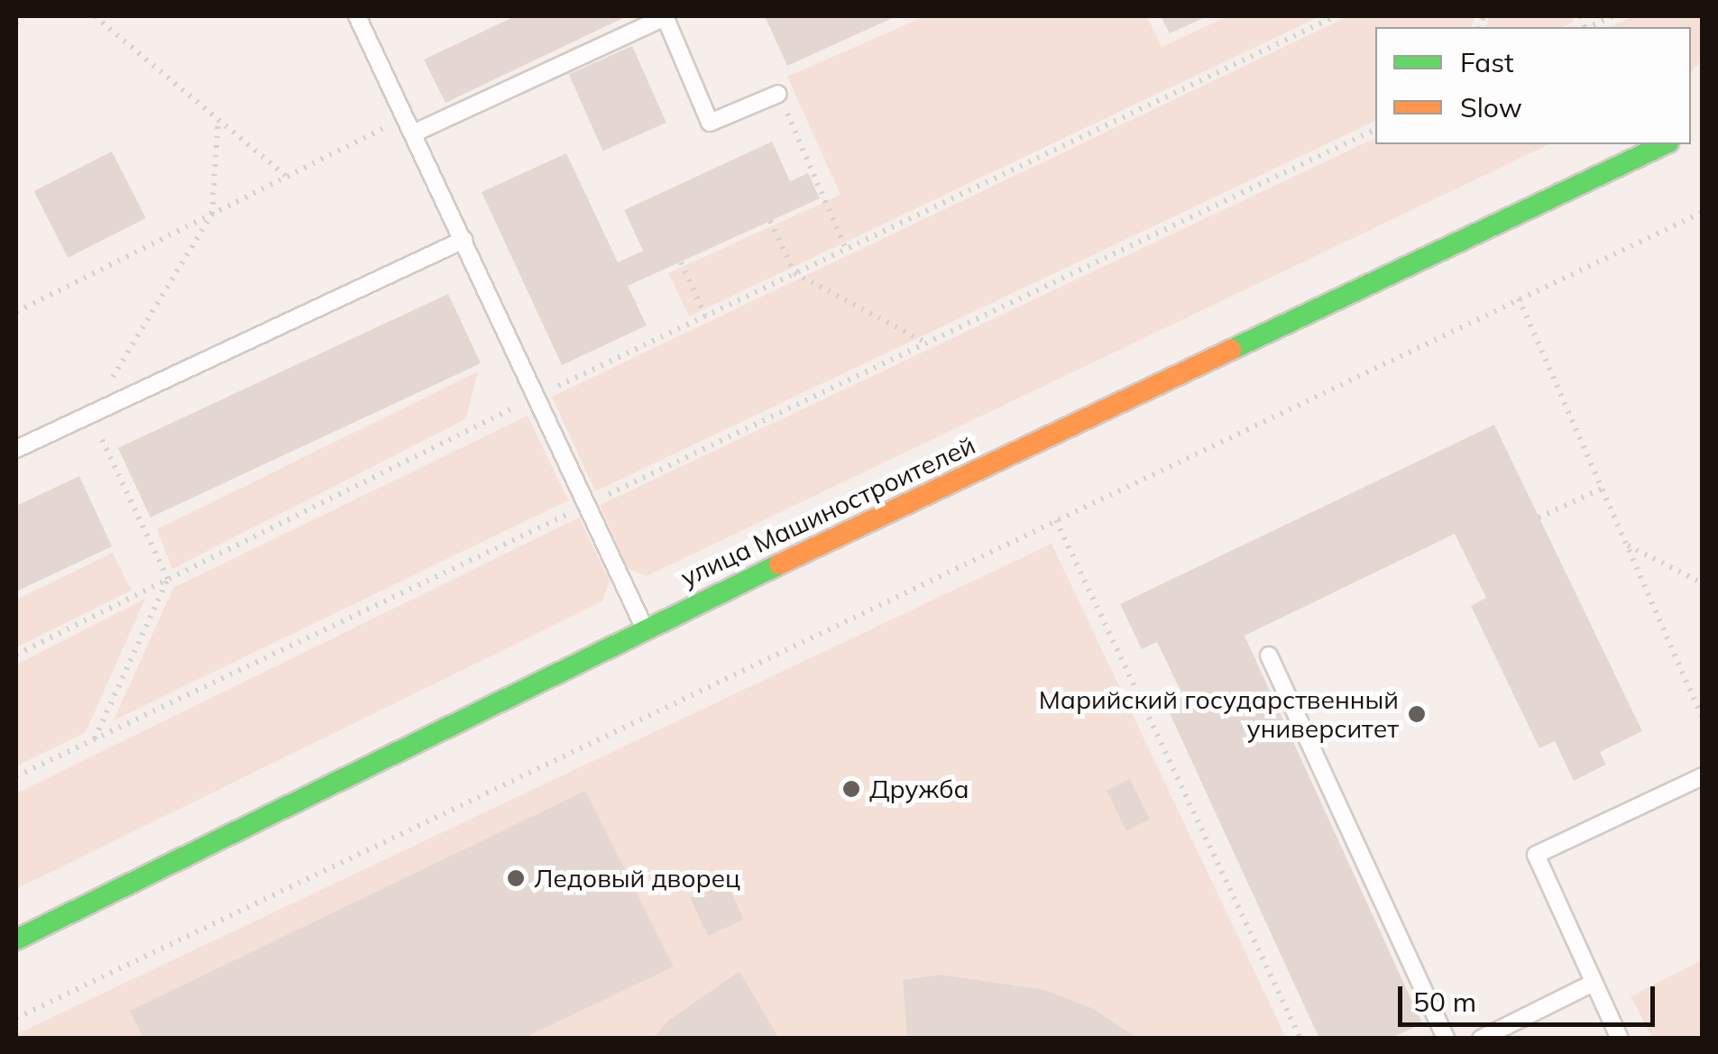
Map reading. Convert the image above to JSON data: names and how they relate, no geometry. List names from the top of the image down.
{
  "streets": {
    "main road": ["улица Машиностроителей"]
  },
  "places": ["Марийский государственный университет", "Дружба", "Ледовый дворец"],
  "legend": ["Fast", "Slow"],
  "scale_bar": "50 m"
}
